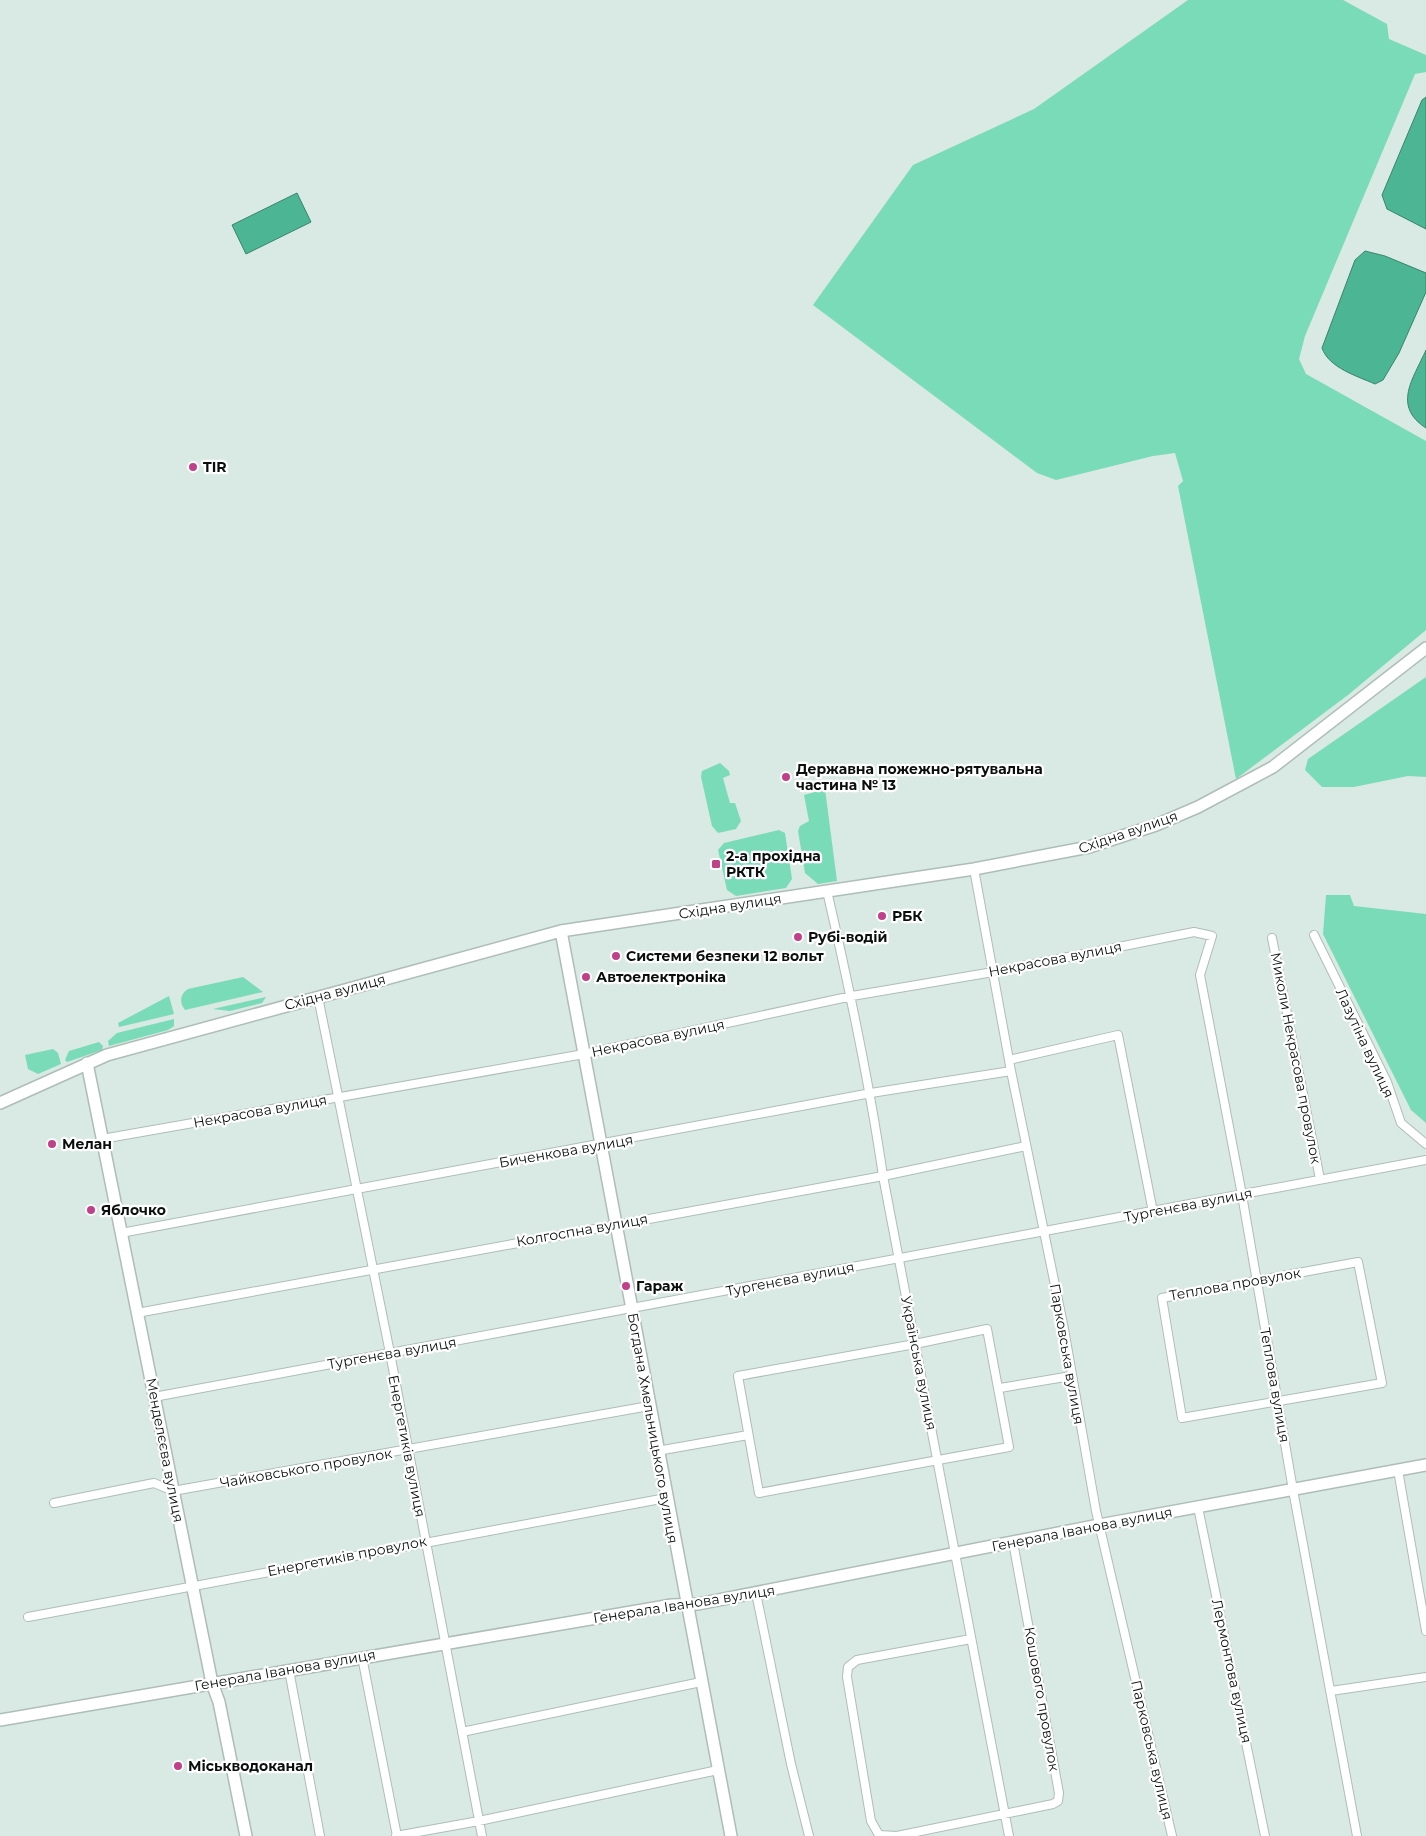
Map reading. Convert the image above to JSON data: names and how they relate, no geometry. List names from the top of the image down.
{
  "streets": {
    "street": [
      "Східна вулиця",
      "Некрасова вулиця",
      "Лазутіна вулиця",
      "Миколи Некрасова провулок",
      "Биченкова вулиця",
      "Тургенєва вулиця",
      "Колгоспна вулиця",
      "Теплова провулок",
      "Парковська вулиця",
      "Українська вулиця",
      "Теплова вулиця",
      "Богдана Хмельницького вулиця",
      "Енергетиків вулиця",
      "Менделєєва вулиця",
      "Чайковського провулок",
      "Генерала Іванова вулиця",
      "Енергетиків провулок",
      "Лермонтова вулиця",
      "Кошового провулок"
    ]
  },
  "crossings": [
    ["Східна вулиця", "Парковська вулиця"],
    ["Східна вулиця", "Українська вулиця"],
    ["Східна вулиця", "Богдана Хмельницького вулиця"],
    ["Східна вулиця", "Енергетиків вулиця"],
    ["Східна вулиця", "Менделєєва вулиця"],
    ["Некрасова вулиця", "Парковська вулиця"],
    ["Некрасова вулиця", "Українська вулиця"],
    ["Некрасова вулиця", "Теплова вулиця"],
    ["Некрасова вулиця", "Богдана Хмельницького вулиця"],
    ["Некрасова вулиця", "Енергетиків вулиця"],
    ["Некрасова вулиця", "Менделєєва вулиця"],
    ["Миколи Некрасова провулок", "Тургенєва вулиця"],
    ["Биченкова вулиця", "Парковська вулиця"],
    ["Биченкова вулиця", "Українська вулиця"],
    ["Биченкова вулиця", "Богдана Хмельницького вулиця"],
    ["Биченкова вулиця", "Енергетиків вулиця"],
    ["Биченкова вулиця", "Менделєєва вулиця"],
    ["Тургенєва вулиця", "Парковська вулиця"],
    ["Тургенєва вулиця", "Українська вулиця"],
    ["Тургенєва вулиця", "Теплова вулиця"],
    ["Тургенєва вулиця", "Богдана Хмельницького вулиця"],
    ["Тургенєва вулиця", "Енергетиків вулиця"],
    ["Тургенєва вулиця", "Менделєєва вулиця"],
    ["Колгоспна вулиця", "Парковська вулиця"],
    ["Колгоспна вулиця", "Українська вулиця"],
    ["Колгоспна вулиця", "Богдана Хмельницького вулиця"],
    ["Колгоспна вулиця", "Енергетиків вулиця"],
    ["Колгоспна вулиця", "Менделєєва вулиця"],
    ["Теплова провулок", "Теплова вулиця"],
    ["Парковська вулиця", "Генерала Іванова вулиця"],
    ["Українська вулиця", "Генерала Іванова вулиця"],
    ["Українська вулиця", "Кошового провулок"],
    ["Теплова вулиця", "Генерала Іванова вулиця"],
    ["Богдана Хмельницького вулиця", "Чайковського провулок"],
    ["Богдана Хмельницького вулиця", "Генерала Іванова вулиця"],
    ["Богдана Хмельницького вулиця", "Енергетиків провулок"],
    ["Енергетиків вулиця", "Чайковського провулок"],
    ["Енергетиків вулиця", "Генерала Іванова вулиця"],
    ["Енергетиків вулиця", "Енергетиків провулок"],
    ["Менделєєва вулиця", "Чайковського провулок"],
    ["Менделєєва вулиця", "Генерала Іванова вулиця"],
    ["Менделєєва вулиця", "Енергетиків провулок"],
    ["Генерала Іванова вулиця", "Лермонтова вулиця"],
    ["Генерала Іванова вулиця", "Кошового провулок"]
  ],
  "places": {
    "other": [
      "TIR",
      "Державна пожежно-рятувальна частина № 13",
      "РБК",
      "Рубі-водій",
      "Системи безпеки 12 вольт",
      "Автоелектроніка",
      "Мелан",
      "Яблочко",
      "Гараж",
      "Міськводоканал"
    ],
    "transit": ["2-а прохідна РКТК"]
  }
}
